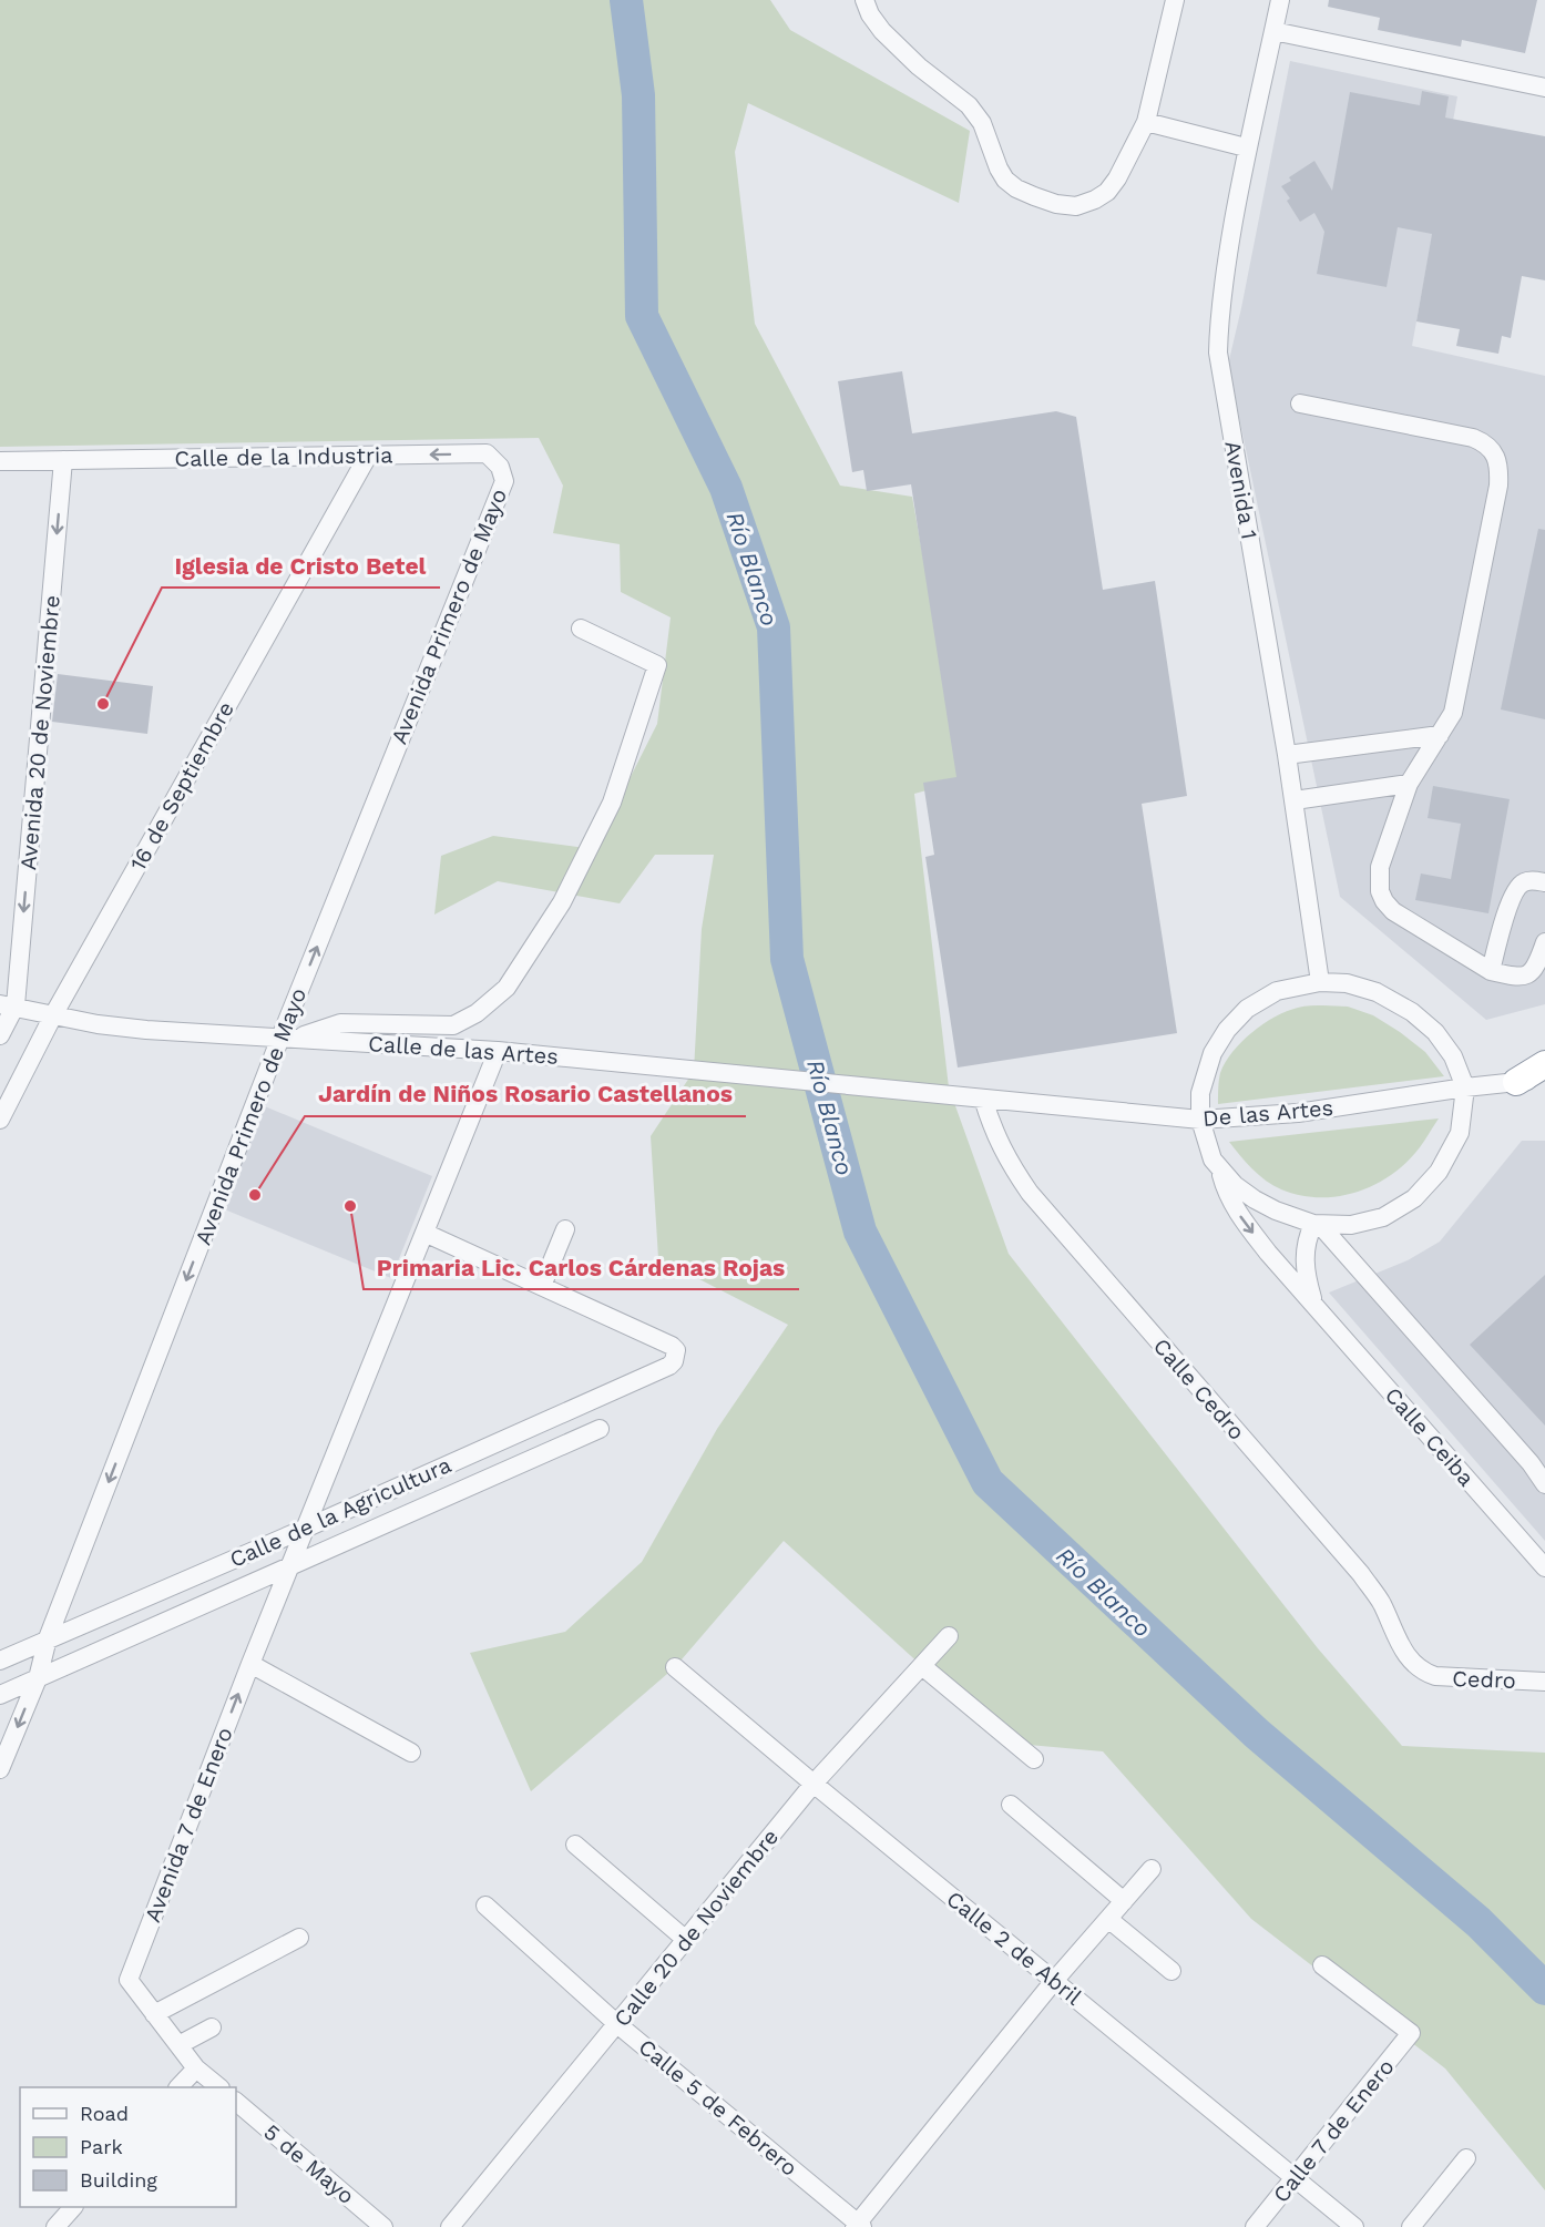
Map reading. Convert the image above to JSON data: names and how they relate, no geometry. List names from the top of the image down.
{
  "streets": {
    "street": [
      "Calle de la Industria",
      "Avenida 1",
      "Avenida Primero de Mayo",
      "Avenida 20 de Noviembre",
      "16 de Septiembre",
      "Calle de las Artes",
      "De las Artes",
      "Calle Cedro",
      "Calle Ceiba",
      "Calle de la Agricultura",
      "Cedro",
      "Avenida 7 de Enero",
      "Calle 20 de Noviembre",
      "Calle 2 de Abril",
      "Calle 5 de Febrero",
      "Calle 7 de Enero",
      "5 de Mayo"
    ]
  },
  "crossings": [
    ["Calle de la Industria", "Avenida Primero de Mayo"],
    ["Calle de la Industria", "Avenida 20 de Noviembre"],
    ["Calle de la Industria", "16 de Septiembre"],
    ["Avenida Primero de Mayo", "Calle de las Artes"],
    ["Avenida Primero de Mayo", "Calle de la Agricultura"],
    ["Avenida 20 de Noviembre", "Calle de las Artes"],
    ["16 de Septiembre", "Calle de las Artes"],
    ["Calle de las Artes", "De las Artes"],
    ["Calle de las Artes", "Avenida 7 de Enero"],
    ["De las Artes", "Calle Cedro"],
    ["Calle Cedro", "Cedro"],
    ["Calle de la Agricultura", "Avenida 7 de Enero"],
    ["Calle 20 de Noviembre", "Calle 2 de Abril"],
    ["Calle 20 de Noviembre", "Calle 5 de Febrero"],
    ["Calle 2 de Abril", "Calle 7 de Enero"]
  ],
  "one_way": ["Avenida 20 de Noviembre"],
  "water": ["Río Blanco"],
  "places": ["Iglesia de Cristo Betel", "Jardín de Niños Rosario Castellanos", "Primaria Lic. Carlos Cárdenas Rojas"],
  "legend": ["Road", "Park", "Building"]
}
